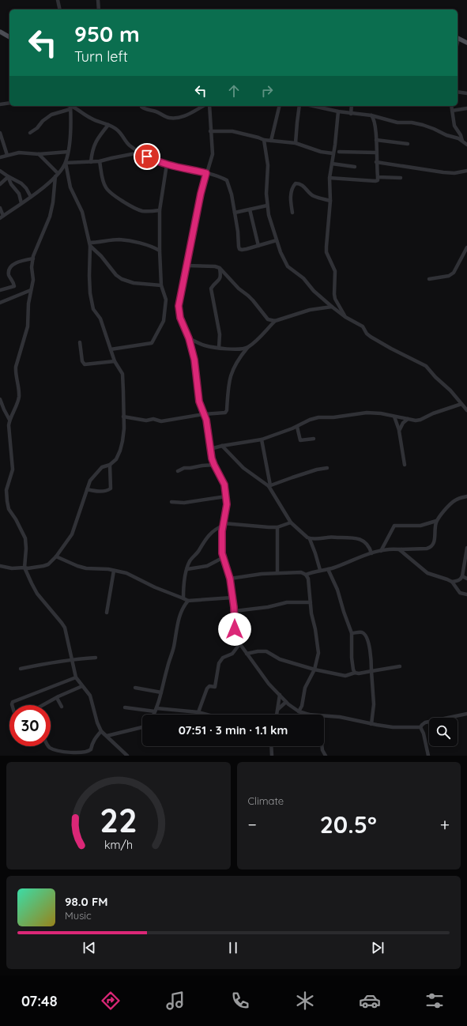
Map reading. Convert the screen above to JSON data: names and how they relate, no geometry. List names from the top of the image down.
{
  "page": {
    "turn": ["950 m", "Turn left"],
    "limit": "30",
    "trip": "07:51 · 3 min · 1.1 km",
    "tile": "Climate",
    "heat": ["−", "20.5°", "+"],
    "song": ["98.0 FM", "Music"],
    "tabs": "07:48",
    "gauge": ["22", "km/h"]
  }
}
